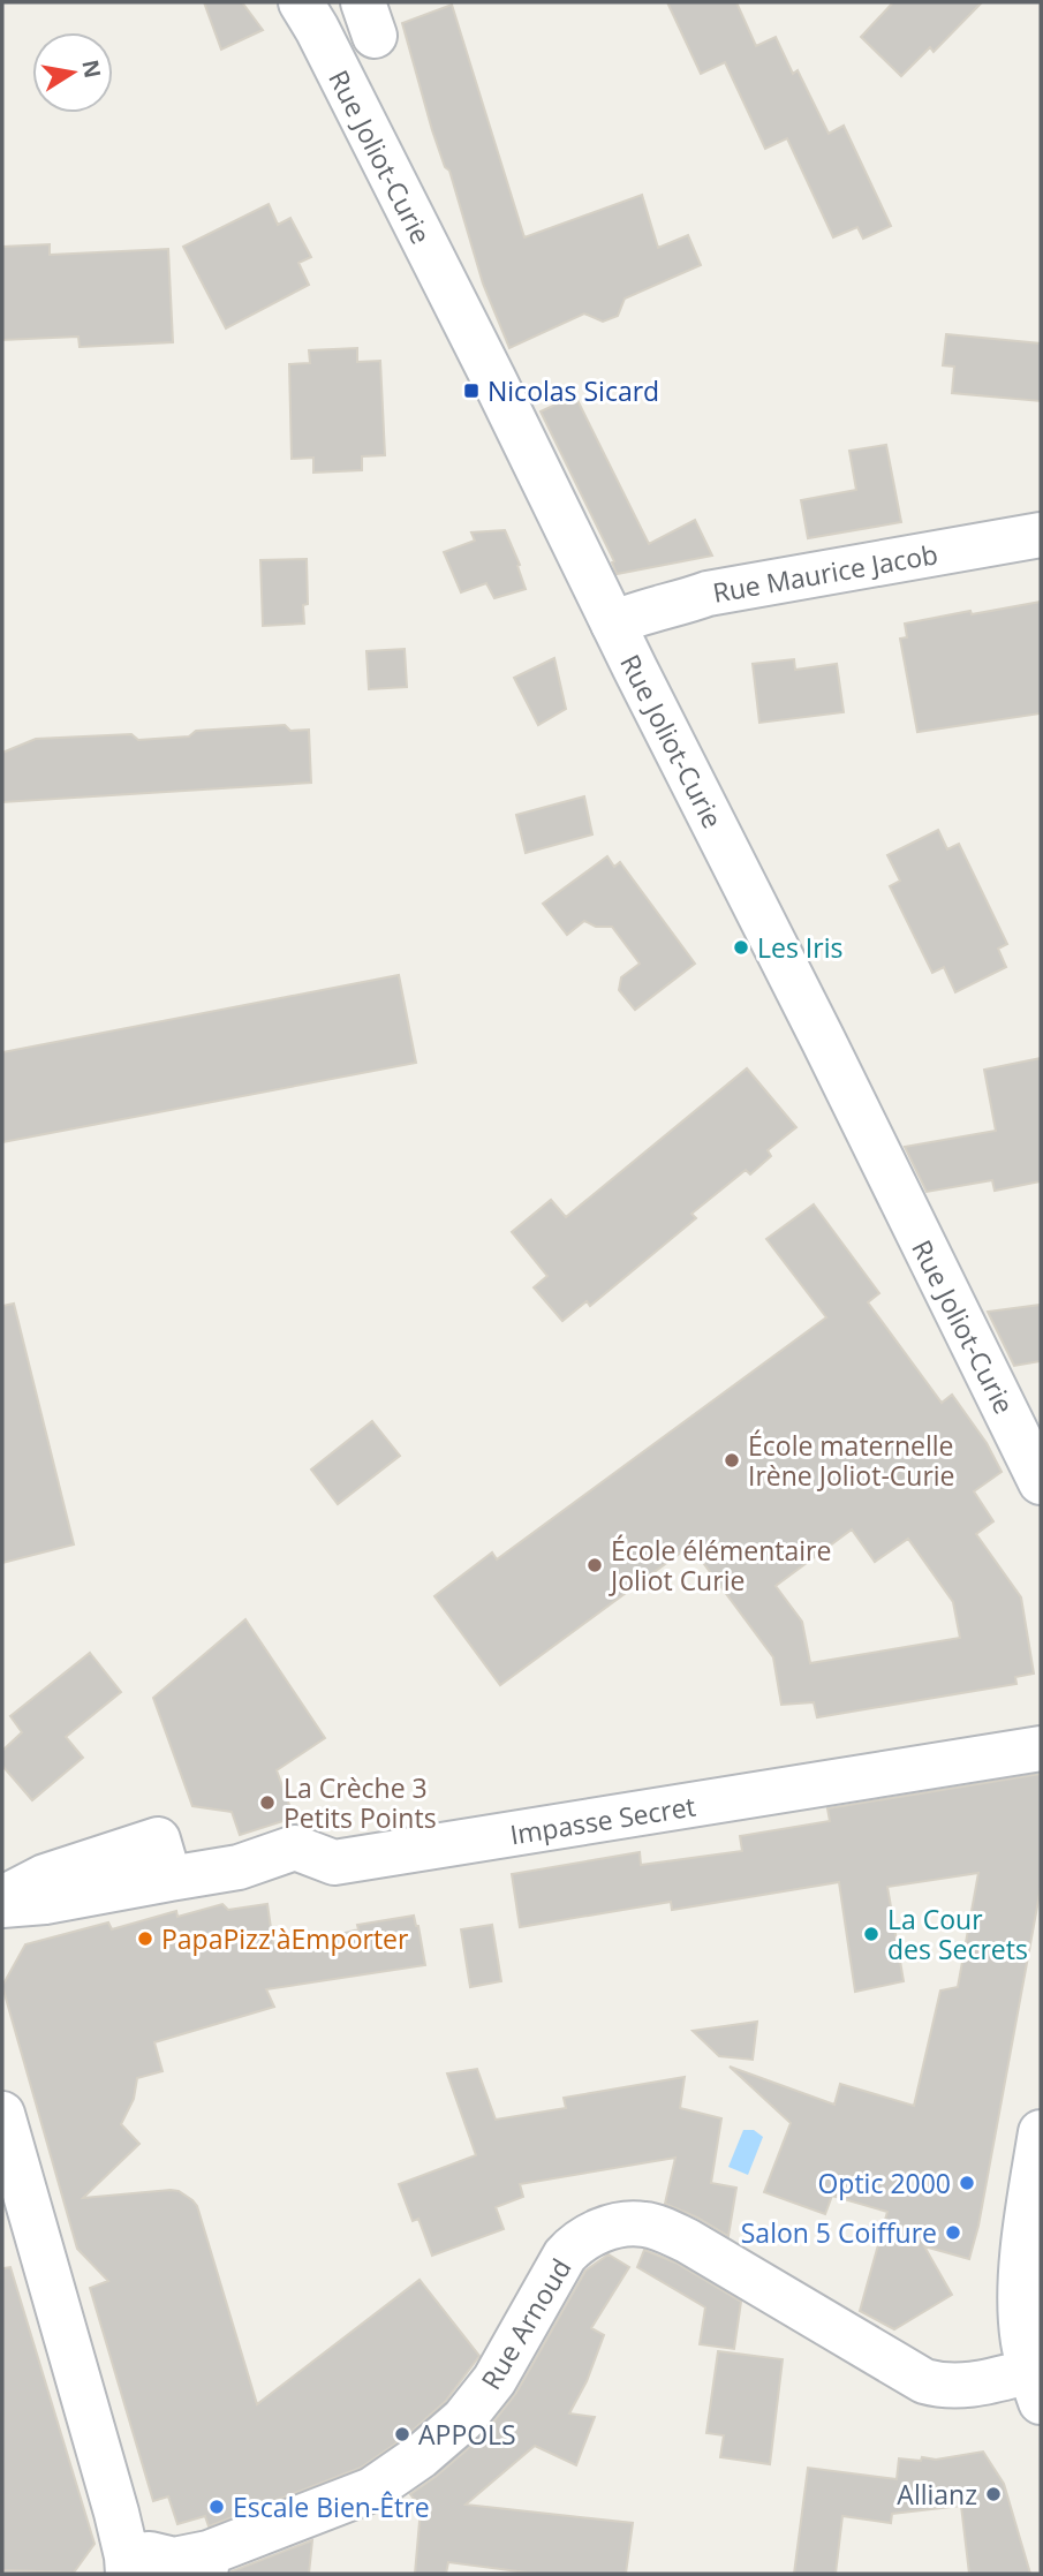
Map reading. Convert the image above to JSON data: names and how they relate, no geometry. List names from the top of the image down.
{
  "streets": {
    "street": [
      "Rue Joliot-Curie",
      "Rue Maurice Jacob",
      "Impasse Secret",
      "Rue Arnoud"
    ]
  },
  "crossings": [
    ["Rue Joliot-Curie", "Rue Maurice Jacob"]
  ],
  "places": {
    "transit": ["Nicolas Sicard"],
    "other": [
      "Les Iris",
      "École maternelle Irène Joliot-Curie",
      "École élémentaire Joliot Curie",
      "La Crèche 3 Petits Points",
      "La Cour des Secrets",
      "PapaPizz'àEmporter",
      "Optic 2000",
      "Salon 5 Coiffure",
      "APPOLS",
      "Allianz",
      "Escale Bien-Être"
    ]
  },
  "north": "right"
}
